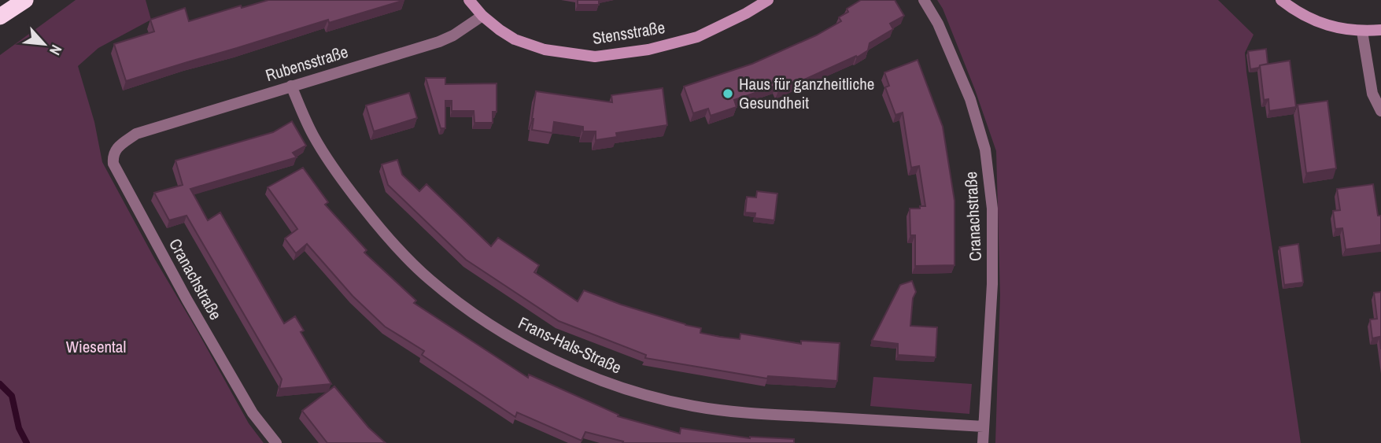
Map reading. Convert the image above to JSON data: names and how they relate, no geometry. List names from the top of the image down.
{
  "streets": {
    "street": [
      "Stensstraße",
      "Rubensstraße",
      "Cranachstraße",
      "Frans-Hals-Straße"
    ]
  },
  "crossings": [
    ["Stensstraße", "Rubensstraße"],
    ["Rubensstraße", "Cranachstraße"],
    ["Rubensstraße", "Frans-Hals-Straße"],
    ["Cranachstraße", "Frans-Hals-Straße"]
  ],
  "parks": ["Wiesental"],
  "places": ["Haus für ganzheitliche Gesundheit"],
  "north": "bottom right"
}
